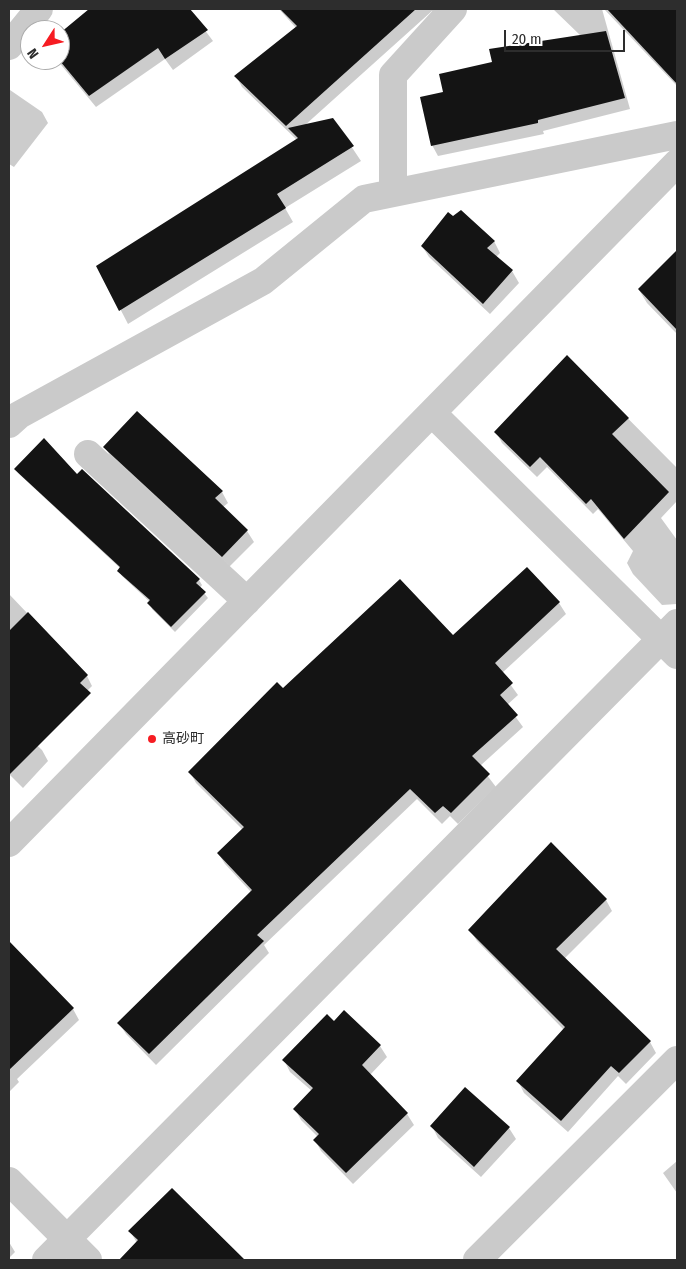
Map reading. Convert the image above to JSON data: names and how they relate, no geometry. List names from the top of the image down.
{
  "places": ["高砂町"],
  "scale_bar": "20 m",
  "north": "bottom left"
}
